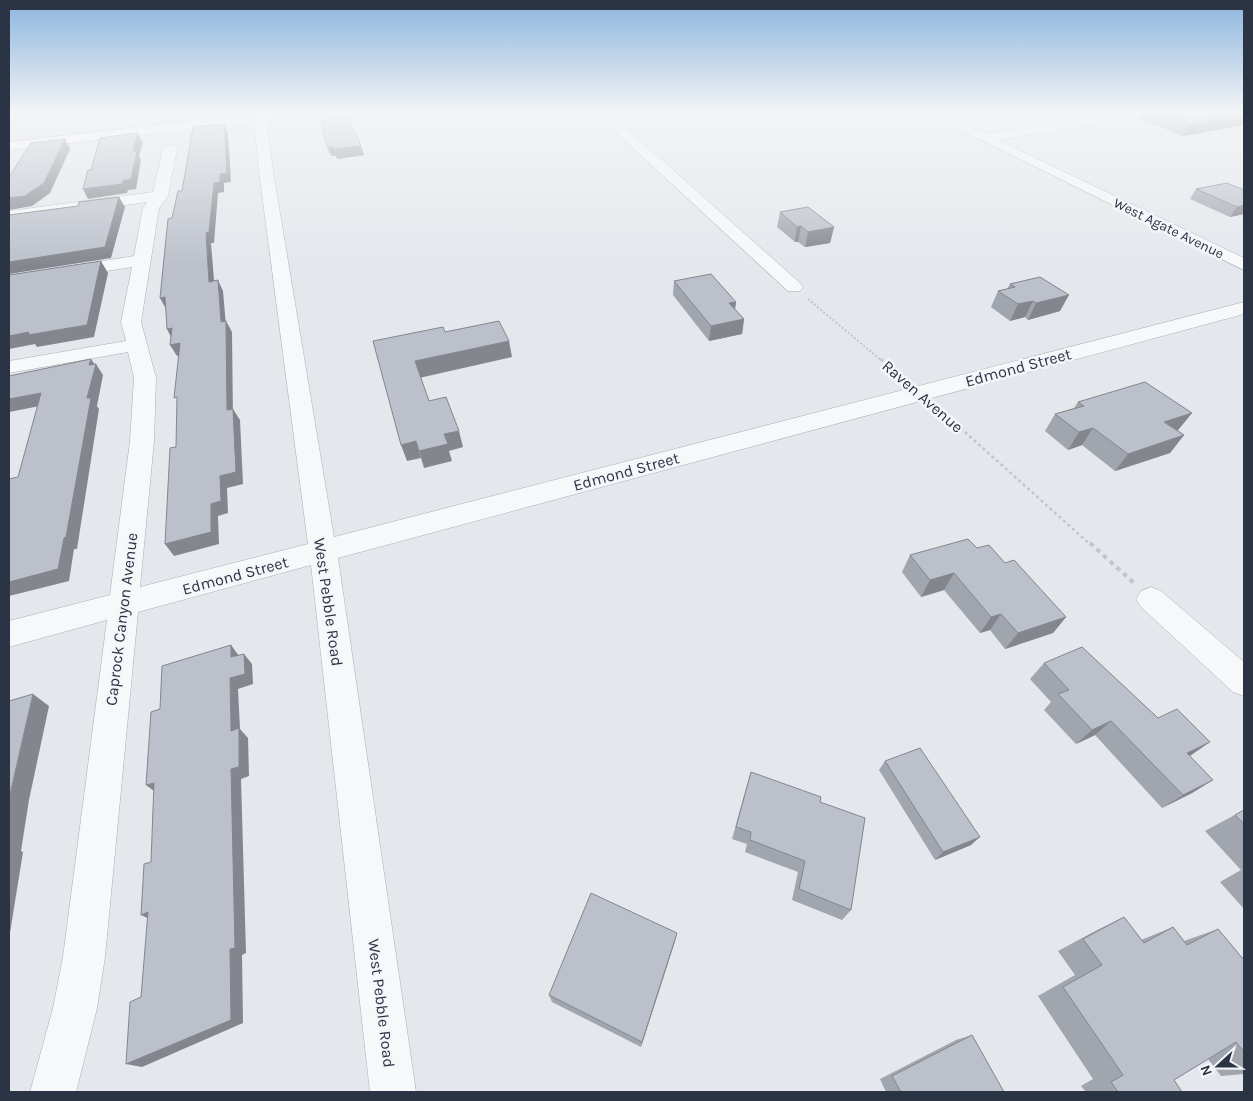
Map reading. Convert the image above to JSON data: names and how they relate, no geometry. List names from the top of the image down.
{
  "streets": {
    "street": [
      "West Agate Avenue",
      "Edmond Street",
      "West Pebble Road",
      "Caprock Canyon Avenue"
    ],
    "path": ["Raven Avenue"]
  },
  "crossings": [
    ["Edmond Street", "Raven Avenue"],
    ["Edmond Street", "West Pebble Road"],
    ["Edmond Street", "Caprock Canyon Avenue"]
  ],
  "north": "left"
}
